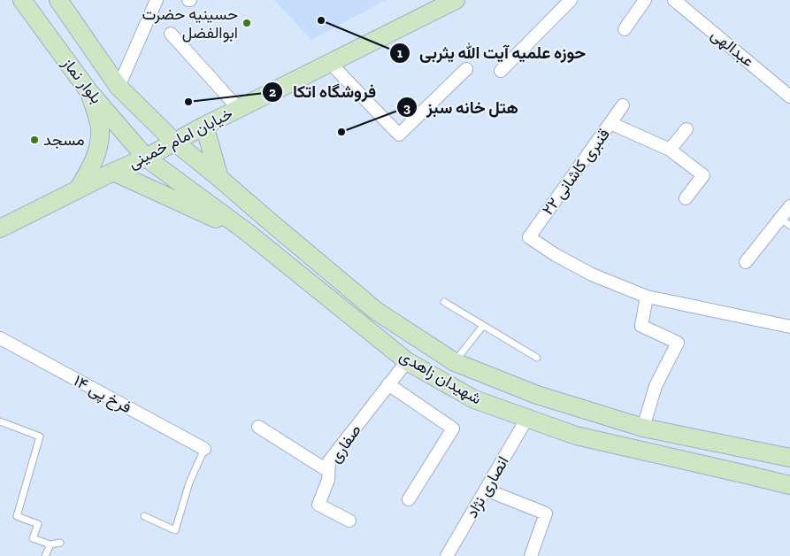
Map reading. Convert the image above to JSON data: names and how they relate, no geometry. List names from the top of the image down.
{
  "streets": {
    "main road": ["بلوار نماز", "خیابان امام خمینی", "شهیدان زاهدی"],
    "street": [
      "عبدالهی",
      "قنبری کاشانی ۲۲",
      "فرخ پی ۱۴",
      "صفاری",
      "انصاری نژاد"
    ]
  },
  "crossings": [
    ["بلوار نماز", "خیابان امام خمینی"],
    ["بلوار نماز", "شهیدان زاهدی"],
    ["خیابان امام خمینی", "شهیدان زاهدی"],
    ["شهیدان زاهدی", "صفاری"],
    ["شهیدان زاهدی", "انصاری نژاد"]
  ],
  "places": [
    "حوزه علمیه آیت الله یثربی",
    "حسینیه حضرت ابوالفضل",
    "فروشگاه اتکا",
    "هتل خانه سبز",
    "مسجد"
  ]
}
